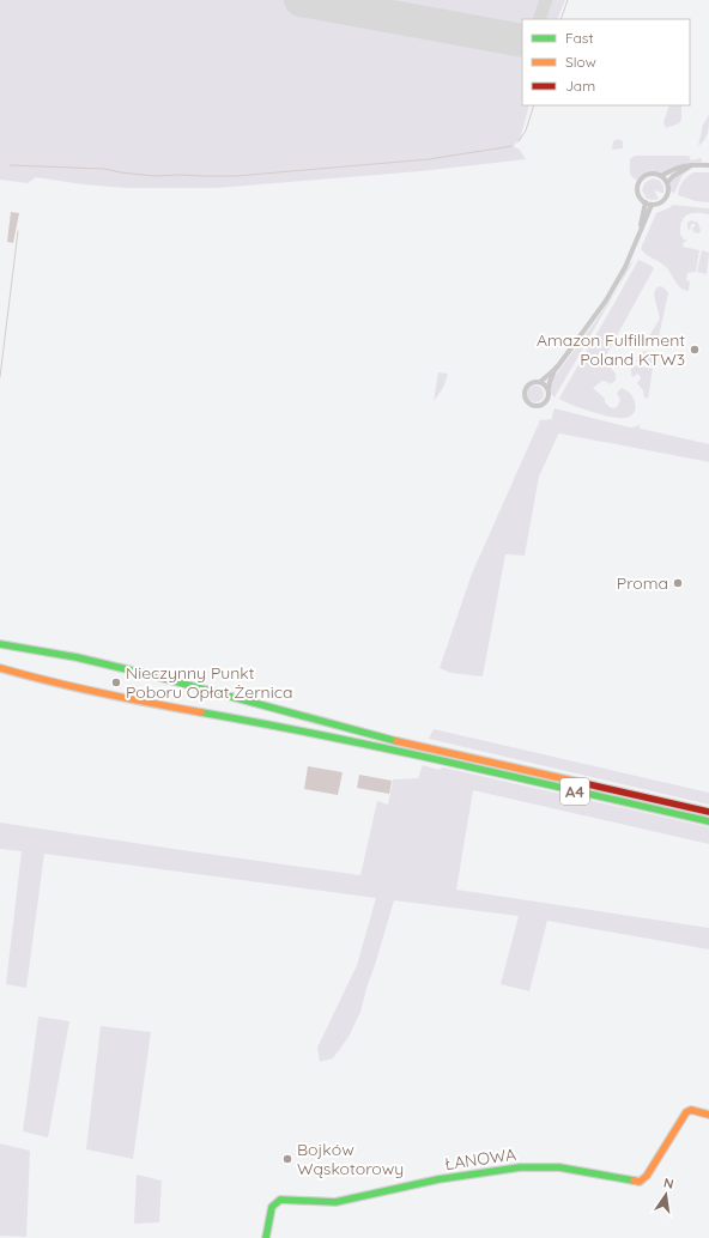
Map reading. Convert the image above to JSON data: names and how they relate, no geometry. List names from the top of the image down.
{
  "streets": {
    "main road": ["A4", "ŁANOWA"]
  },
  "places": [
    "Amazon Fulfillment Poland KTW3",
    "Proma",
    "Nieczynny Punkt Poboru Opłat Żernica",
    "Bojków Wąskotorowy"
  ],
  "legend": ["Fast", "Slow", "Jam"],
  "north": "top"
}
